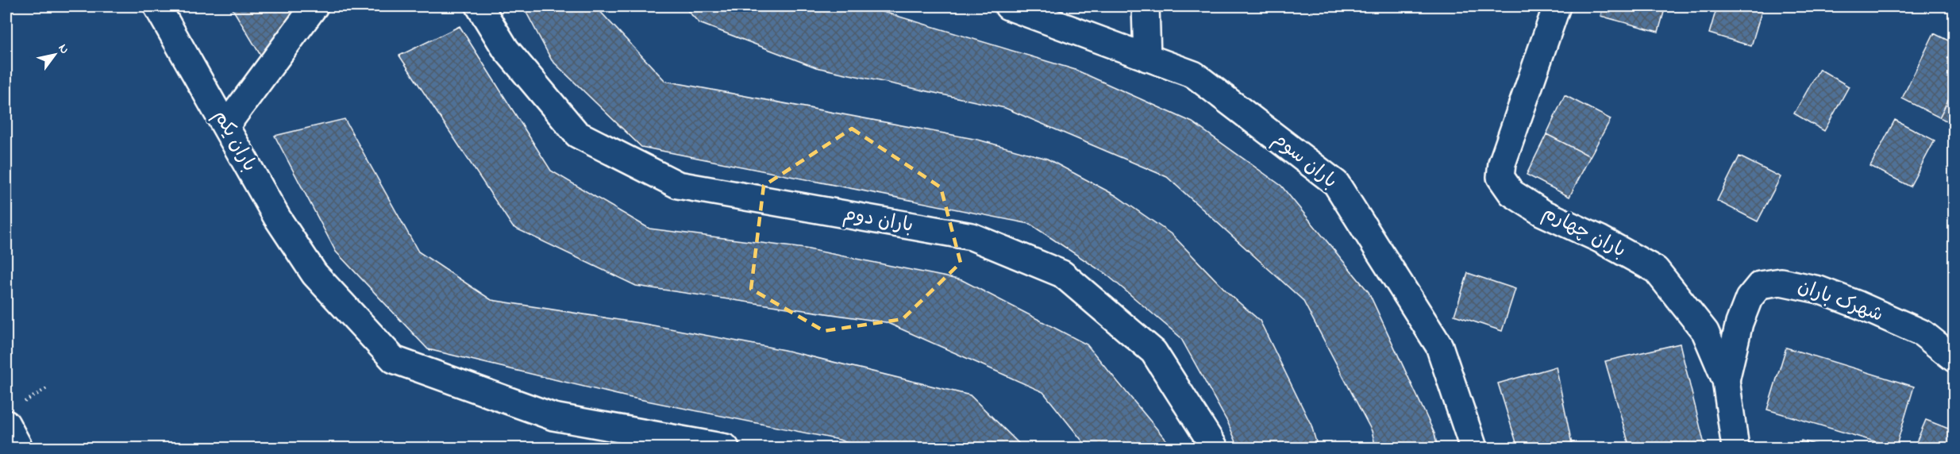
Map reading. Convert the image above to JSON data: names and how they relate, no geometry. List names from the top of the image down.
{
  "streets": {
    "street": [
      "باران یکم",
      "باران سوم",
      "باران دوم",
      "باران چهارم",
      "شهرک باران"
    ]
  },
  "crossings": [
    ["باران چهارم", "شهرک باران"]
  ],
  "north": "top right"
}
